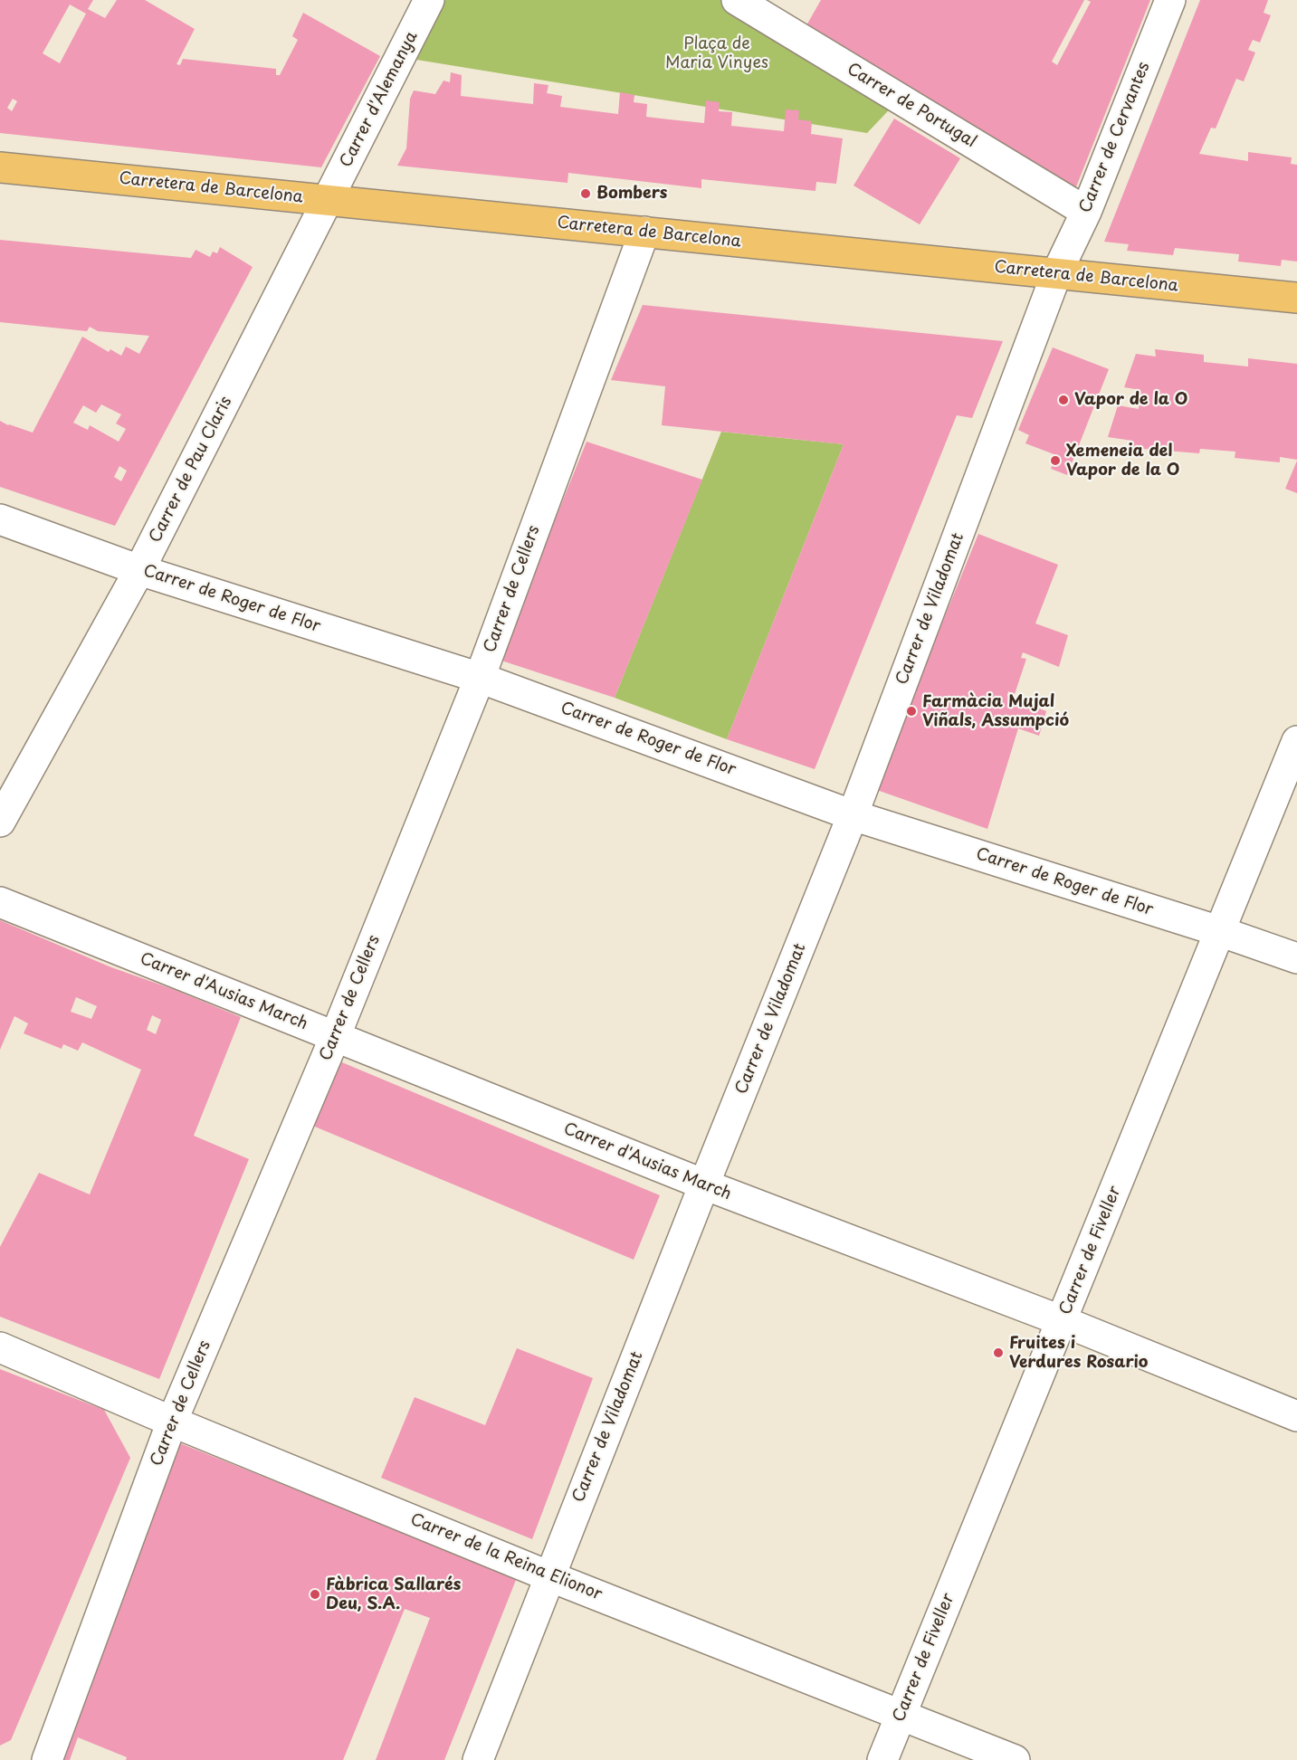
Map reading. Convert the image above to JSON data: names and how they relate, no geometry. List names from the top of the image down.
{
  "streets": {
    "main road": ["Carretera de Barcelona"],
    "street": [
      "Carrer d'Alemanya",
      "Carrer de Portugal",
      "Carrer de Cervantes",
      "Carrer de Pau Claris",
      "Carrer de Cellers",
      "Carrer de Roger de Flor",
      "Carrer de Viladomat",
      "Carrer d'Ausias March",
      "Carrer de Fiveller",
      "Carrer de la Reina Elionor"
    ]
  },
  "crossings": [
    ["Carrer d'Alemanya", "Carretera de Barcelona"],
    ["Carrer d'Alemanya", "Carrer de Pau Claris"],
    ["Carrer de Portugal", "Carrer de Cervantes"],
    ["Carrer de Cervantes", "Carretera de Barcelona"],
    ["Carrer de Cervantes", "Carrer de Viladomat"],
    ["Carretera de Barcelona", "Carrer de Pau Claris"],
    ["Carretera de Barcelona", "Carrer de Cellers"],
    ["Carretera de Barcelona", "Carrer de Viladomat"],
    ["Carrer de Pau Claris", "Carrer de Roger de Flor"],
    ["Carrer de Cellers", "Carrer de Roger de Flor"],
    ["Carrer de Cellers", "Carrer d'Ausias March"],
    ["Carrer de Cellers", "Carrer de la Reina Elionor"],
    ["Carrer de Roger de Flor", "Carrer de Viladomat"],
    ["Carrer de Roger de Flor", "Carrer de Fiveller"],
    ["Carrer de Viladomat", "Carrer d'Ausias March"],
    ["Carrer de Viladomat", "Carrer de la Reina Elionor"],
    ["Carrer d'Ausias March", "Carrer de Fiveller"],
    ["Carrer de Fiveller", "Carrer de la Reina Elionor"]
  ],
  "parks": ["Plaça de Maria Vinyes"],
  "places": [
    "Bombers",
    "Vapor de la O",
    "Xemeneia del Vapor de la O",
    "Farmàcia Mujal Viñals, Assumpció",
    "Fruites i Verdures Rosario",
    "Fàbrica Sallarés Deu, S.A."
  ]
}
